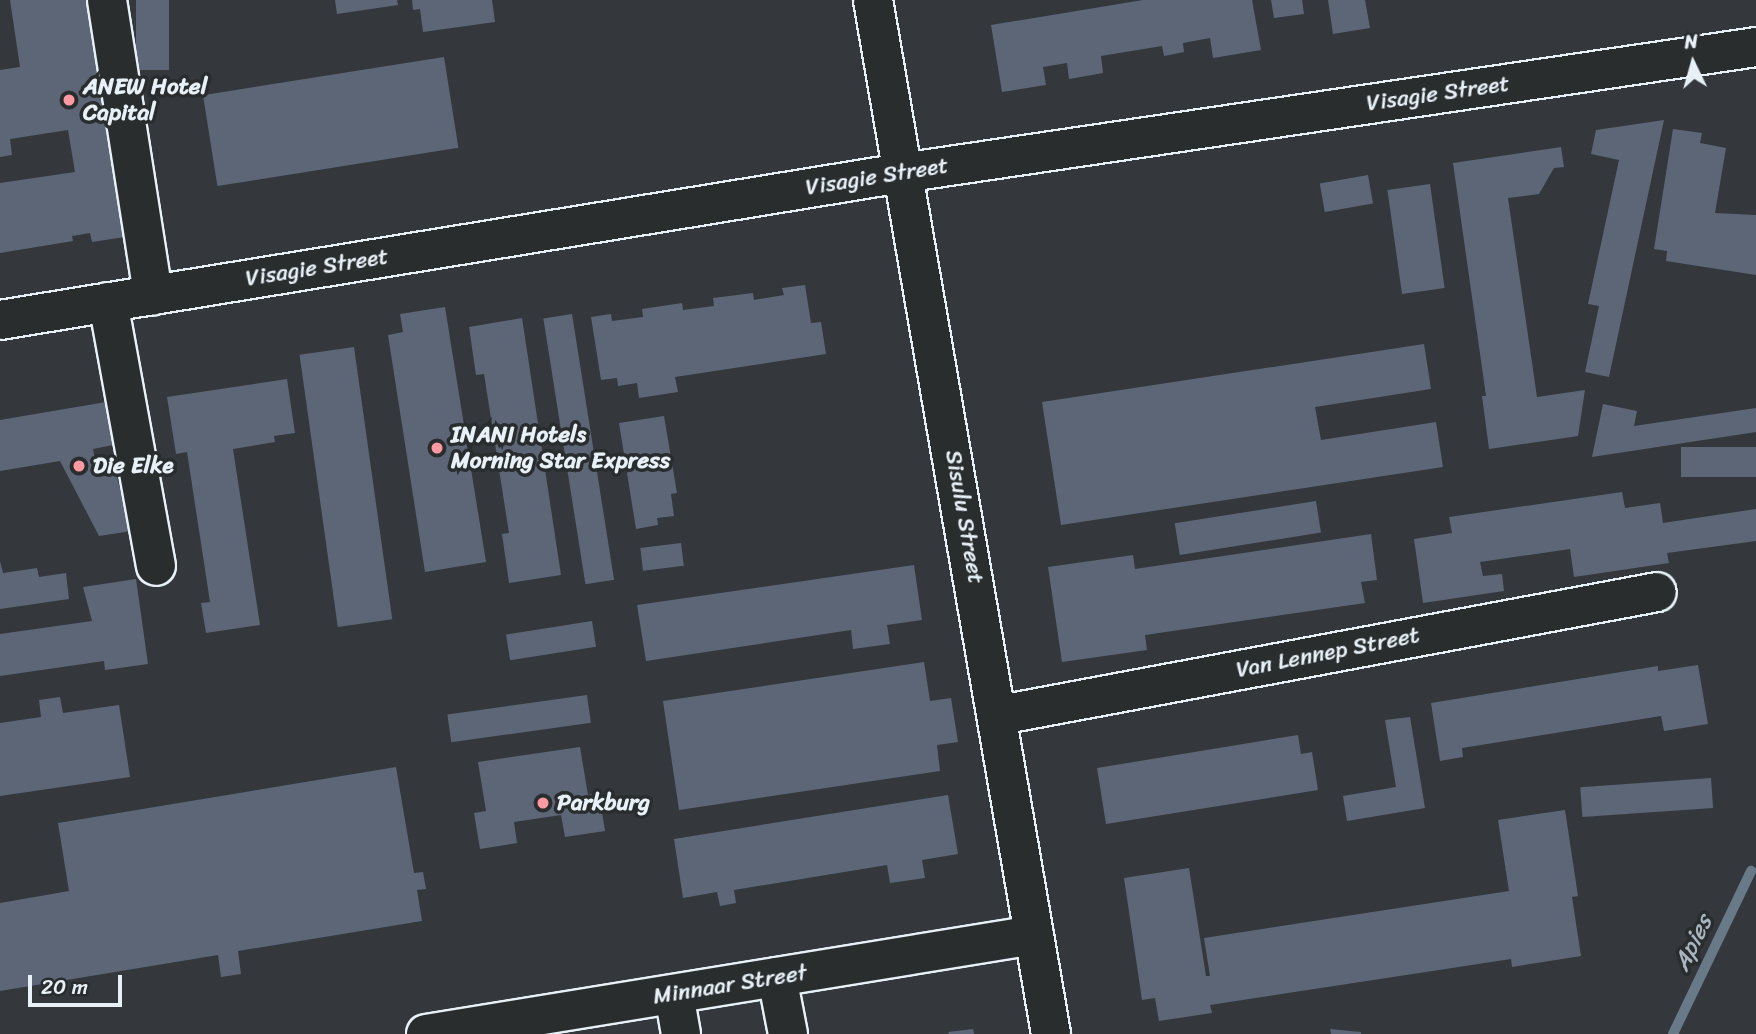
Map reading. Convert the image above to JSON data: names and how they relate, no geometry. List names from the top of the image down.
{
  "streets": {
    "street": [
      "Visagie Street",
      "Sisulu Street",
      "Van Lennep Street",
      "Minnaar Street"
    ]
  },
  "crossings": [
    ["Visagie Street", "Sisulu Street"],
    ["Sisulu Street", "Van Lennep Street"],
    ["Sisulu Street", "Minnaar Street"]
  ],
  "water": ["Apies"],
  "places": [
    "ANEW Hotel Capital",
    "INANI Hotels Morning Star Express",
    "Die Elke",
    "Parkburg"
  ],
  "scale_bar": "20 m",
  "north": "top"
}
